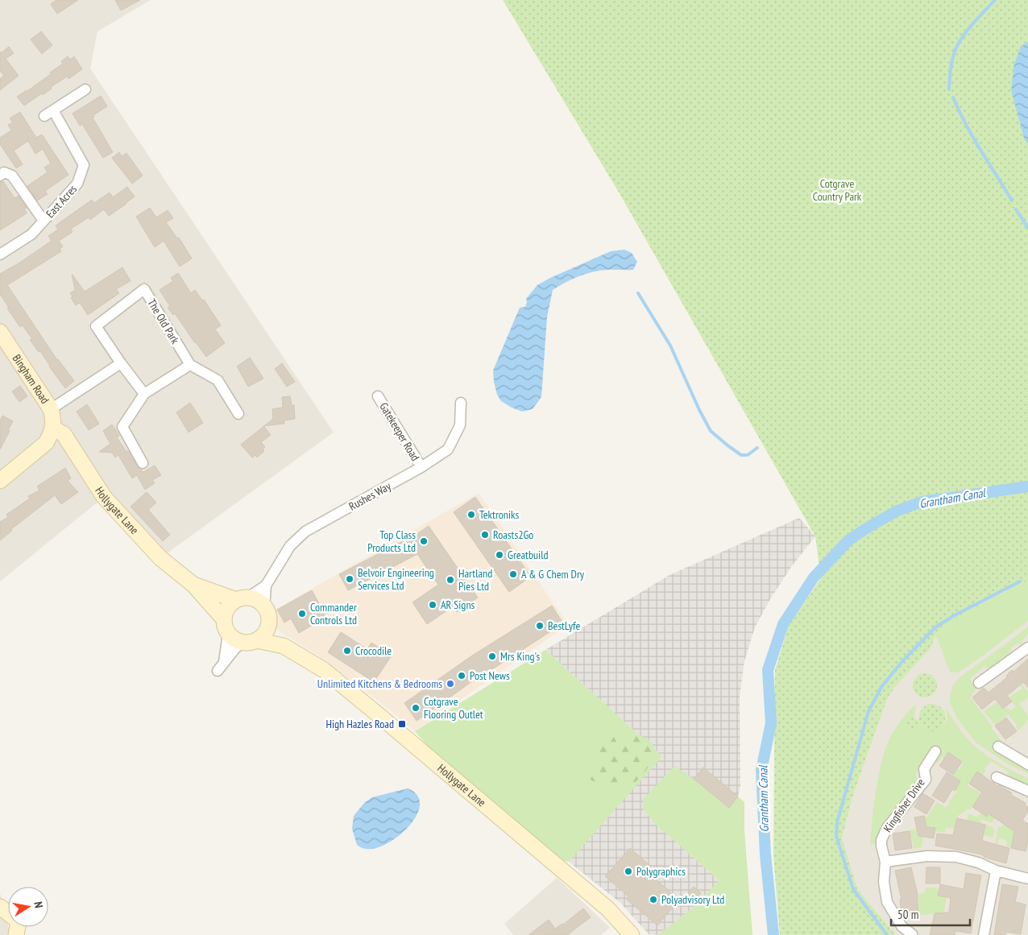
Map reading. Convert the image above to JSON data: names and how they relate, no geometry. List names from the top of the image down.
{
  "streets": {
    "street": [
      "East Acres",
      "The Old Park",
      "Bingham Road",
      "Gatekeeper Road",
      "Rushes Way",
      "Hollygate Lane",
      "Kingfisher Drive"
    ]
  },
  "crossings": [
    ["Bingham Road", "Hollygate Lane"],
    ["Gatekeeper Road", "Rushes Way"]
  ],
  "water": ["Grantham Canal"],
  "parks": ["Cotgrave Country Park"],
  "places": {
    "other": [
      "Tektroniks",
      "Roasts2Go",
      "Top Class Products Ltd",
      "Greatbuild",
      "A & G Chem Dry",
      "Belvoir Engineering Services Ltd",
      "Hartland Pies Ltd",
      "AR Signs",
      "Commander Controls Ltd",
      "BestLyfe",
      "Crocodile",
      "Mrs King's",
      "Post News",
      "Unlimited Kitchens & Bedrooms",
      "Cotgrave Flooring Outlet",
      "Polygraphics",
      "Polyadvisory Ltd"
    ],
    "transit": ["High Hazles Road"]
  },
  "scale_bar": "50 m",
  "north": "right"
}
